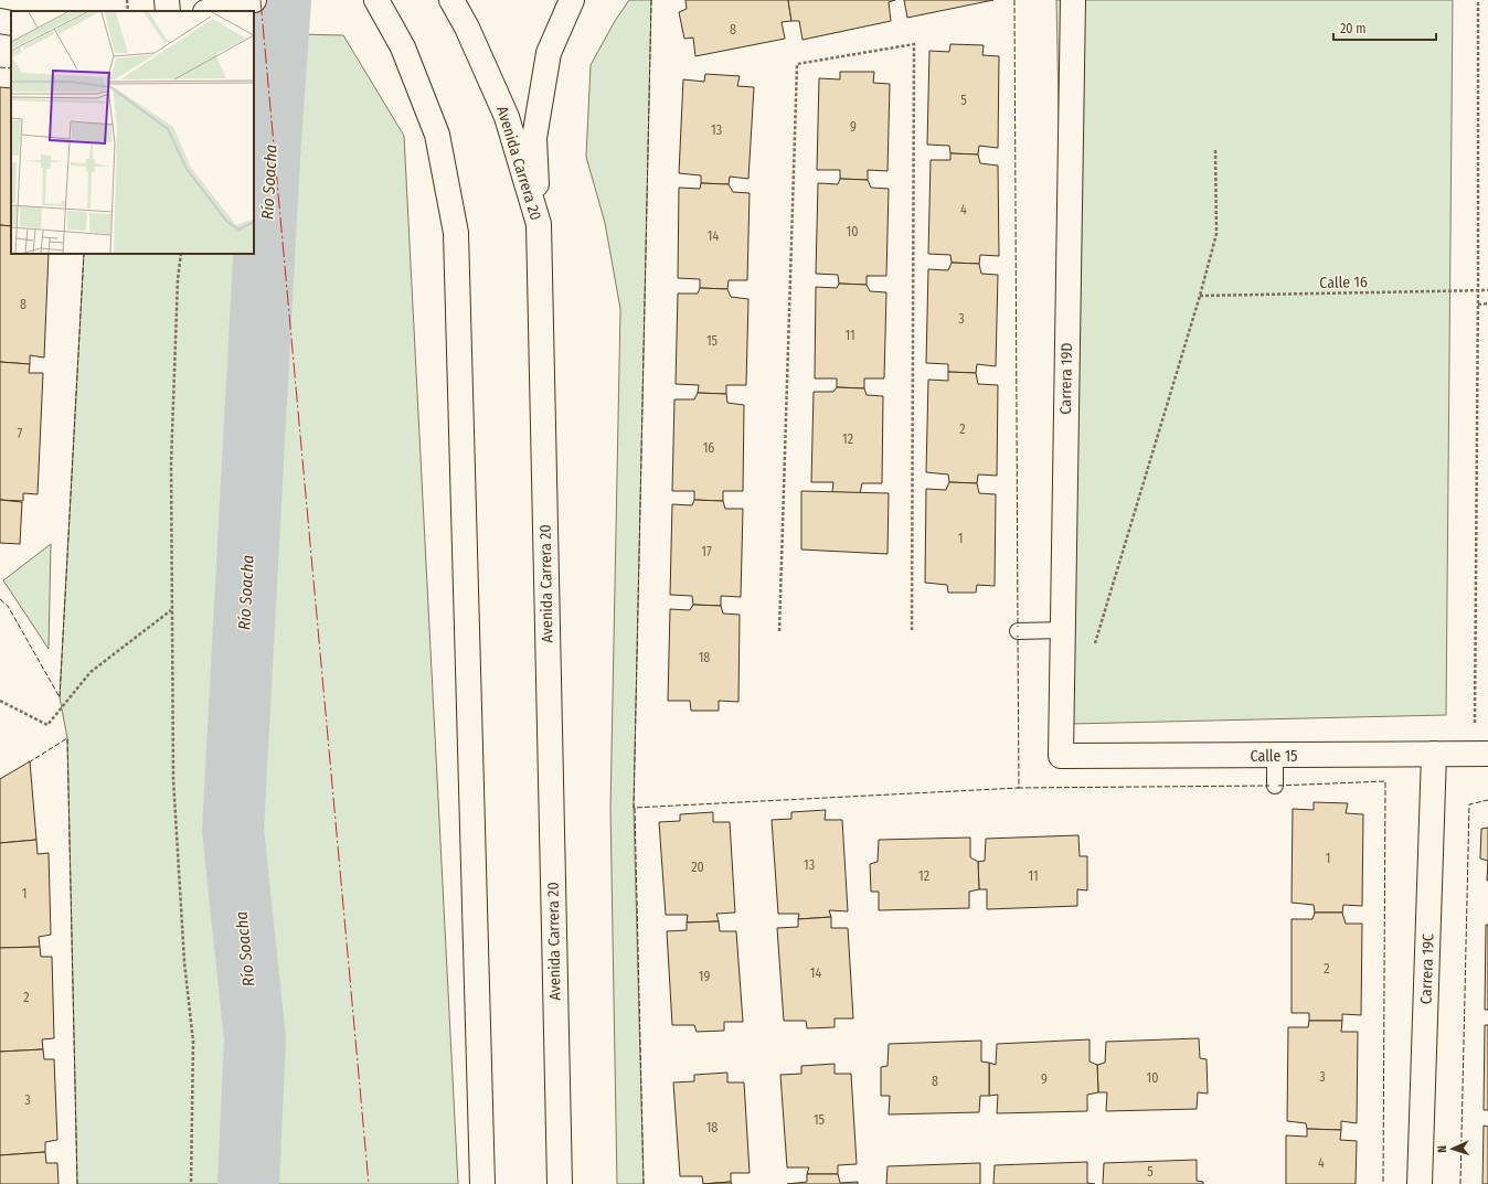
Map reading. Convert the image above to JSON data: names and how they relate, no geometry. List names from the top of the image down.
{
  "streets": {
    "street": [
      "Avenida Carrera 20",
      "Carrera 19D",
      "Calle 15",
      "Carrera 19C"
    ],
    "path": ["Calle 16"]
  },
  "crossings": [
    ["Carrera 19D", "Calle 15"],
    ["Calle 15", "Carrera 19C"]
  ],
  "water": ["Río Soacha"],
  "house_numbers": [
    "8",
    "5",
    "9",
    "13",
    "4",
    "10",
    "14",
    "8",
    "3",
    "11",
    "15",
    "2",
    "7",
    "12",
    "16",
    "1",
    "17",
    "18",
    "1",
    "13",
    "20",
    "12",
    "11",
    "1",
    "2",
    "14",
    "19",
    "2",
    "3",
    "10",
    "9",
    "8",
    "3",
    "15",
    "18",
    "4",
    "5"
  ],
  "scale_bar": "20 m",
  "north": "left"
}
